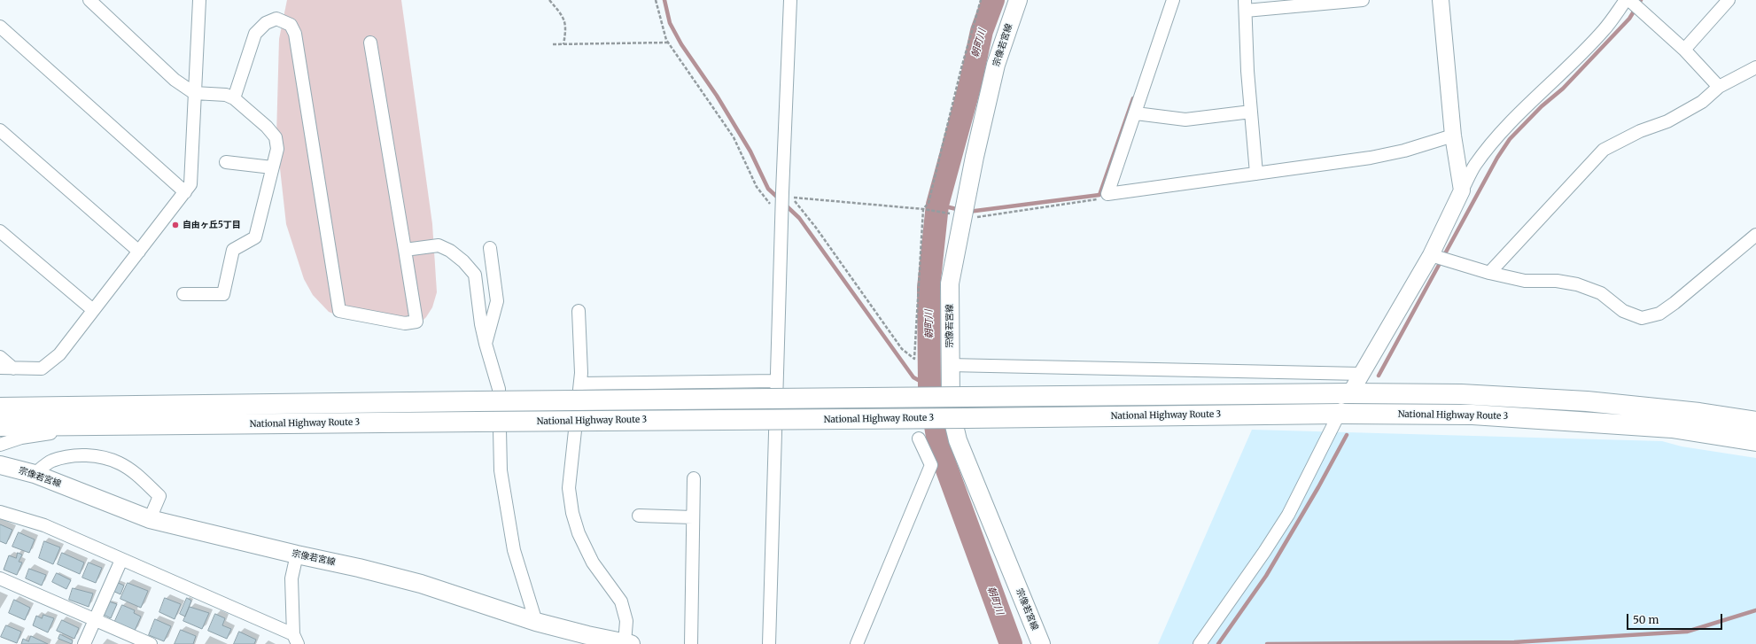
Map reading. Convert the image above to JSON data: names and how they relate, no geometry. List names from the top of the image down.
{
  "streets": {
    "highway": ["National Highway Route 3"],
    "main road": ["宗像若宮線"]
  },
  "water": ["朝町川"],
  "places": ["自由ヶ丘5丁目"],
  "scale_bar": "50 m"
}
